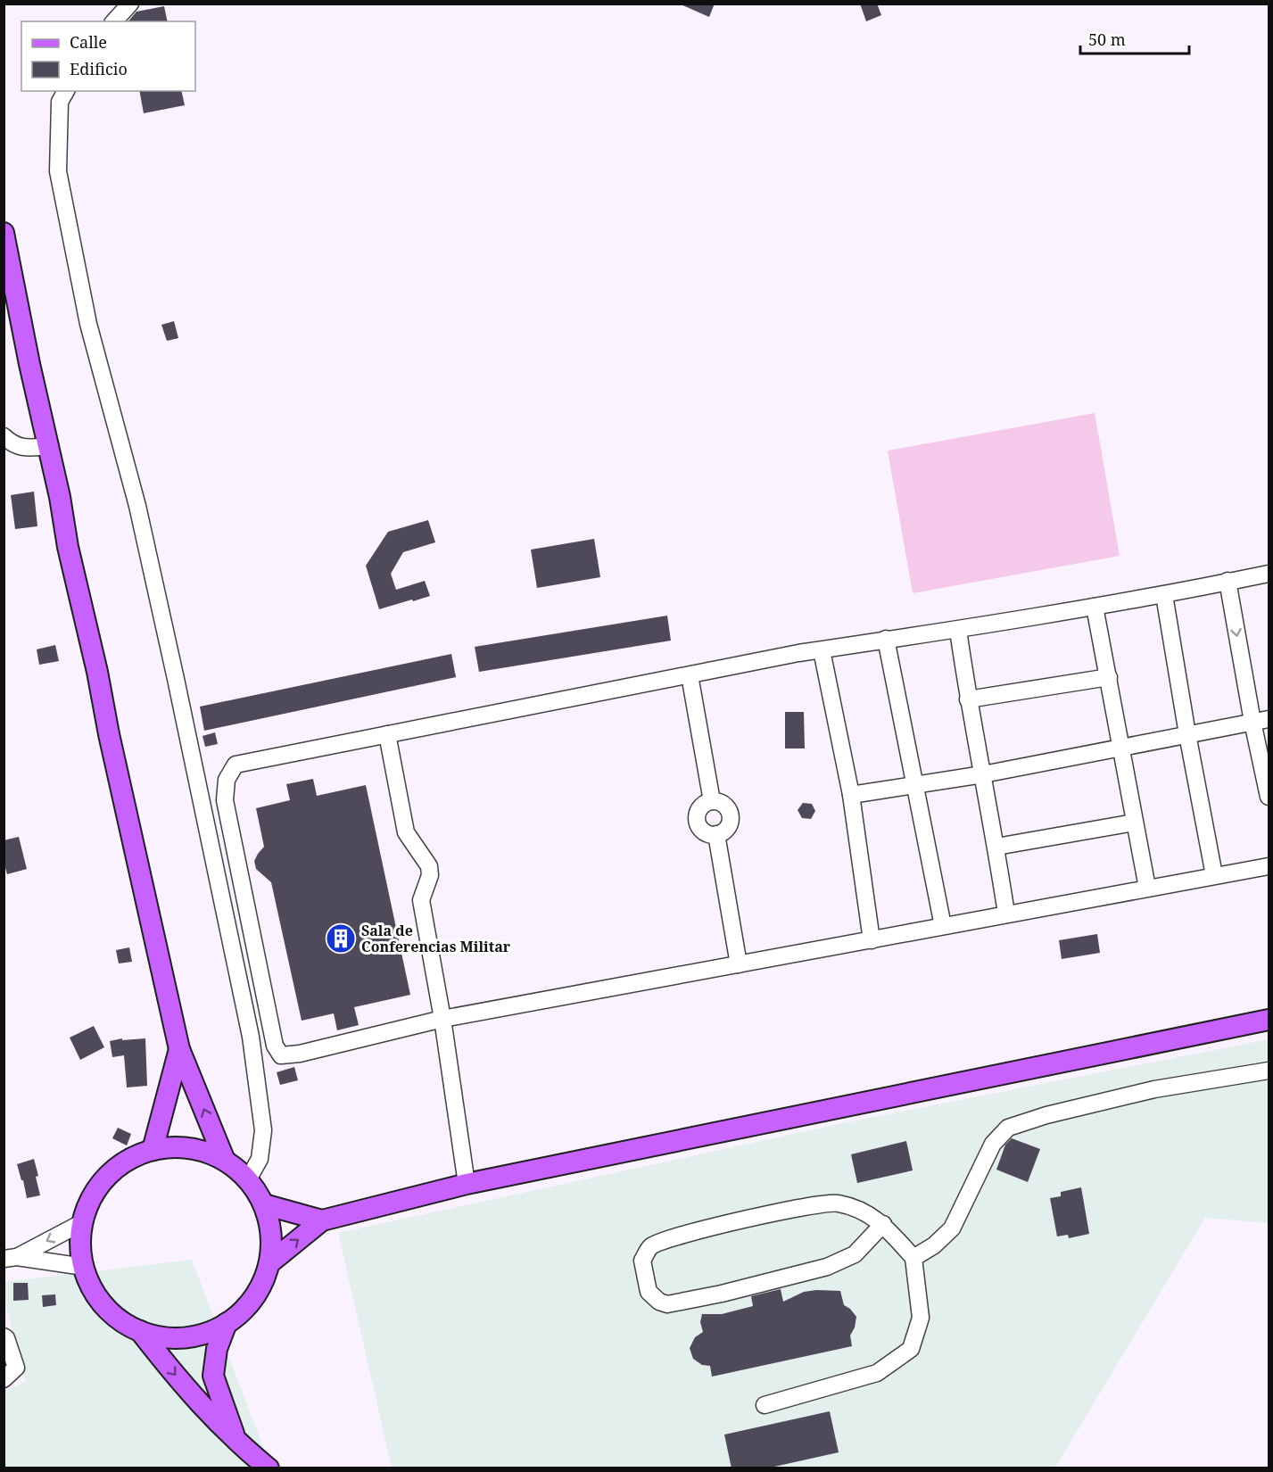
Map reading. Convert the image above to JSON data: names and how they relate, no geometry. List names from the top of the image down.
{
  "places": {
    "building": ["Sala de Conferencias Militar"]
  },
  "legend": ["Calle", "Edificio"],
  "scale_bar": "50 m"
}
